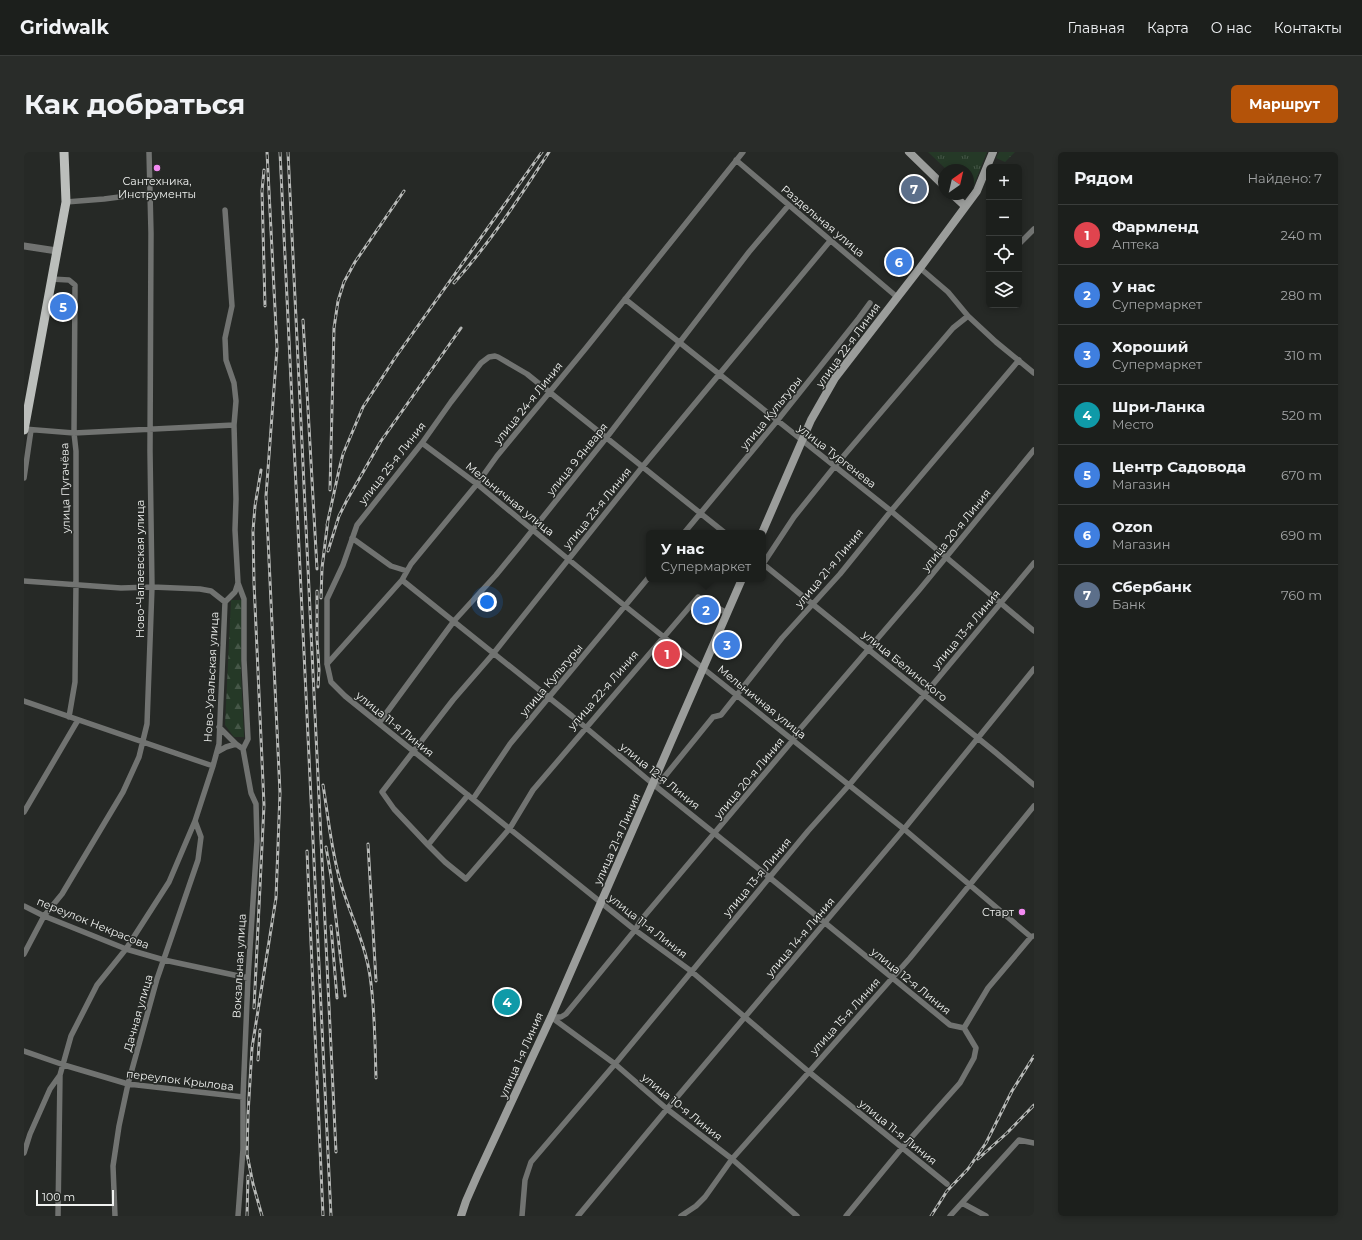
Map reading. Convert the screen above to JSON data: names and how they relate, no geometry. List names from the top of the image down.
{
  "streets": {
    "main road": ["улица 22-я Линия", "улица 21-я Линия", "улица 1-я Линия"],
    "street": [
      "Раздельная улица",
      "улица 24-я Линия",
      "улица Культуры",
      "улица Тургенева",
      "улица 9 Января",
      "улица 25-я Линия",
      "улица Пугачёва",
      "Мельничная улица",
      "улица 23-я Линия",
      "улица 20-я Линия",
      "Ново-Чапаевская улица",
      "улица 13-я Линия",
      "улица Белинского",
      "Ново-Уральская улица",
      "улица 11-я Линия",
      "улица 12-я Линия",
      "переулок Некрасова",
      "улица 14-я Линия",
      "Вокзальная улица",
      "Дачная улица",
      "улица 15-я Линия",
      "переулок Крылова",
      "улица 10-я Линия"
    ]
  },
  "crossings": [
    ["Раздельная улица", "улица 22-я Линия"],
    ["Раздельная улица", "улица 24-я Линия"],
    ["Раздельная улица", "улица 9 Января"],
    ["Раздельная улица", "улица 23-я Линия"],
    ["улица 22-я Линия", "улица Культуры"],
    ["улица 22-я Линия", "улица Тургенева"],
    ["улица 22-я Линия", "Мельничная улица"],
    ["улица 22-я Линия", "улица 23-я Линия"],
    ["улица 22-я Линия", "улица 11-я Линия"],
    ["улица 22-я Линия", "улица 12-я Линия"],
    ["улица 24-я Линия", "улица Тургенева"],
    ["улица 24-я Линия", "улица 25-я Линия"],
    ["улица 24-я Линия", "Мельничная улица"],
    ["улица 24-я Линия", "улица 11-я Линия"],
    ["улица 24-я Линия", "улица 12-я Линия"],
    ["улица Культуры", "улица Тургенева"],
    ["улица Культуры", "Мельничная улица"],
    ["улица Культуры", "улица 23-я Линия"],
    ["улица Культуры", "улица 11-я Линия"],
    ["улица Культуры", "улица 12-я Линия"],
    ["улица Тургенева", "улица 9 Января"],
    ["улица Тургенева", "улица 23-я Линия"],
    ["улица Тургенева", "улица 20-я Линия"],
    ["улица Тургенева", "улица 21-я Линия"],
    ["улица Тургенева", "улица 13-я Линия"],
    ["улица 9 Января", "Мельничная улица"],
    ["улица 9 Января", "улица 11-я Линия"],
    ["улица 9 Января", "улица 12-я Линия"],
    ["улица 25-я Линия", "Мельничная улица"],
    ["улица 25-я Линия", "улица 11-я Линия"],
    ["Мельничная улица", "улица 23-я Линия"],
    ["Мельничная улица", "улица 20-я Линия"],
    ["Мельничная улица", "улица 21-я Линия"],
    ["Мельничная улица", "улица 13-я Линия"],
    ["Мельничная улица", "улица 14-я Линия"],
    ["Мельничная улица", "улица 15-я Линия"],
    ["улица 23-я Линия", "улица 11-я Линия"],
    ["улица 23-я Линия", "улица 12-я Линия"],
    ["улица 20-я Линия", "улица Белинского"],
    ["улица 20-я Линия", "улица 11-я Линия"],
    ["улица 20-я Линия", "улица 12-я Линия"],
    ["улица 20-я Линия", "улица 1-я Линия"],
    ["улица 20-я Линия", "улица 10-я Линия"],
    ["улица 21-я Линия", "улица Белинского"],
    ["улица 21-я Линия", "улица 11-я Линия"],
    ["улица 21-я Линия", "улица 12-я Линия"],
    ["улица 21-я Линия", "улица 1-я Линия"],
    ["Ново-Чапаевская улица", "переулок Некрасова"],
    ["улица 13-я Линия", "улица Белинского"],
    ["улица 13-я Линия", "улица 11-я Линия"],
    ["улица 13-я Линия", "улица 12-я Линия"],
    ["улица 13-я Линия", "улица 10-я Линия"],
    ["улица Белинского", "улица 14-я Линия"],
    ["Ново-Уральская улица", "переулок Некрасова"],
    ["Ново-Уральская улица", "Дачная улица"],
    ["Ново-Уральская улица", "переулок Крылова"],
    ["улица 11-я Линия", "улица 14-я Линия"],
    ["улица 11-я Линия", "улица 15-я Линия"],
    ["улица 11-я Линия", "улица 1-я Линия"],
    ["улица 12-я Линия", "улица 14-я Линия"],
    ["улица 12-я Линия", "улица 15-я Линия"],
    ["переулок Некрасова", "Вокзальная улица"],
    ["переулок Некрасова", "Дачная улица"],
    ["улица 14-я Линия", "улица 10-я Линия"],
    ["Вокзальная улица", "переулок Крылова"],
    ["Дачная улица", "переулок Крылова"],
    ["улица 15-я Линия", "улица 10-я Линия"],
    ["улица 1-я Линия", "улица 10-я Линия"]
  ],
  "places": ["Сантехника, Инструменты", "Cтарт"],
  "scale_bar": "100 m",
  "north": "top right",
  "page": {
    "header": "Gridwalk",
    "nav": [
      "Главная",
      "Карта",
      "О нас",
      "Контакты"
    ],
    "buttons": "Маршрут",
    "title": "Как добраться",
    "heading": ["Рядом", "Найдено: 7"],
    "map_buttons": ["+", "−"],
    "pins": [
      "7",
      "6",
      "5",
      "2",
      "3",
      "1",
      "4"
    ],
    "list": [
      {
        "mark": "1",
        "name": "Фармленд",
        "note": "Аптека",
        "value": "240 m"
      },
      {
        "mark": "2",
        "name": "У нас",
        "note": "Супермаркет",
        "value": "280 m"
      },
      {
        "mark": "3",
        "name": "Хороший",
        "note": "Супермаркет",
        "value": "310 m"
      },
      {
        "mark": "4",
        "name": "Шри-Ланка",
        "note": "Место",
        "value": "520 m"
      },
      {
        "mark": "5",
        "name": "Центр Садовода",
        "note": "Магазин",
        "value": "670 m"
      },
      {
        "mark": "6",
        "name": "Ozon",
        "note": "Магазин",
        "value": "690 m"
      },
      {
        "mark": "7",
        "name": "Сбербанк",
        "note": "Банк",
        "value": "760 m"
      }
    ],
    "popup": ["У нас", "Супермаркет"],
    "scale": "100 m"
  }
}
